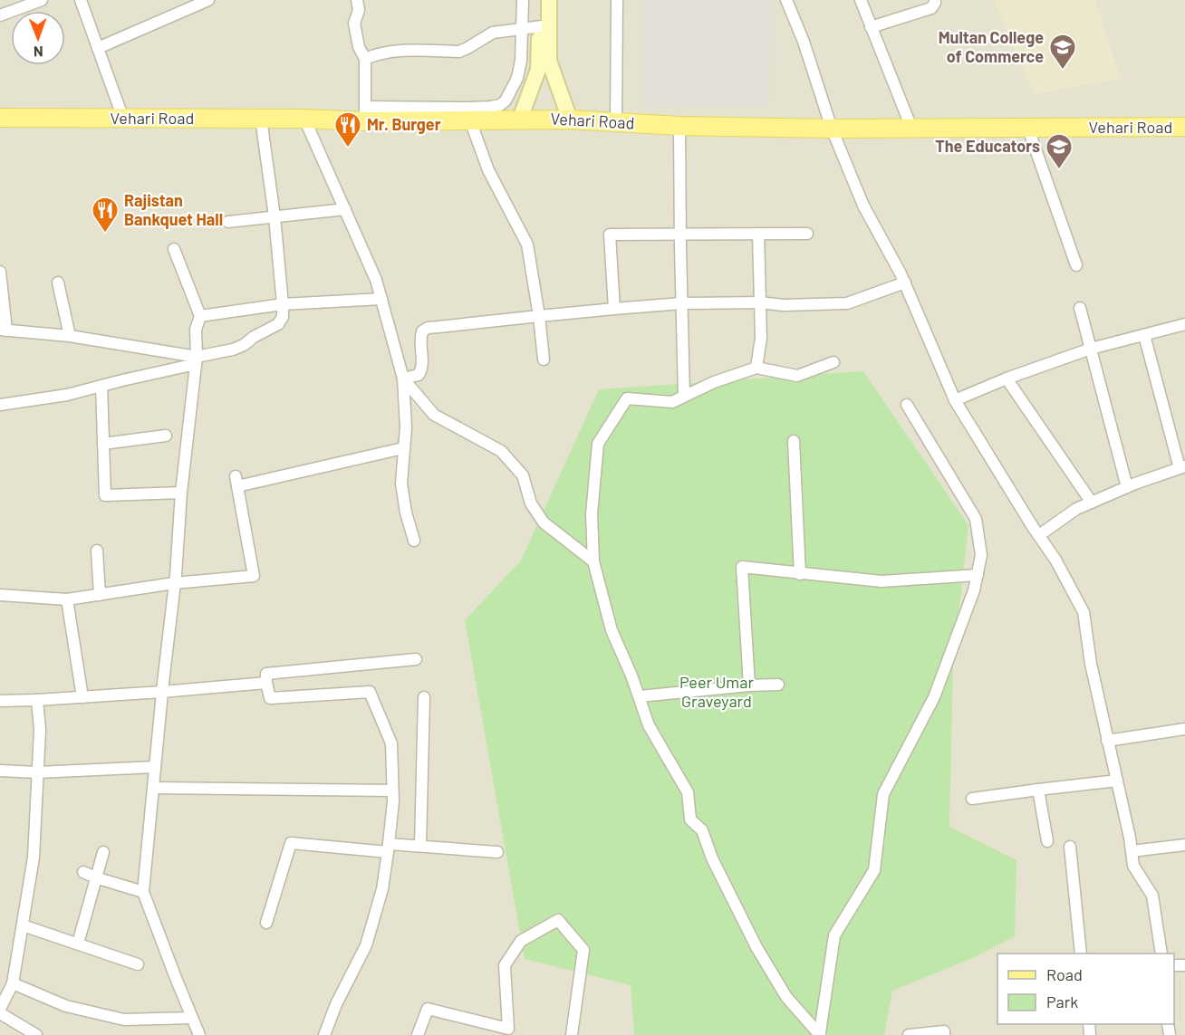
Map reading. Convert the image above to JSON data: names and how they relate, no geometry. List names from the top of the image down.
{
  "streets": {
    "main road": ["Vehari Road"]
  },
  "parks": ["Peer Umar Graveyard"],
  "places": {
    "school or university": ["Multan College of Commerce", "The Educators"],
    "restaurant": ["Mr. Burger", "Rajistan Bankquet Hall"]
  },
  "legend": ["Road", "Park"],
  "north": "bottom"
}
